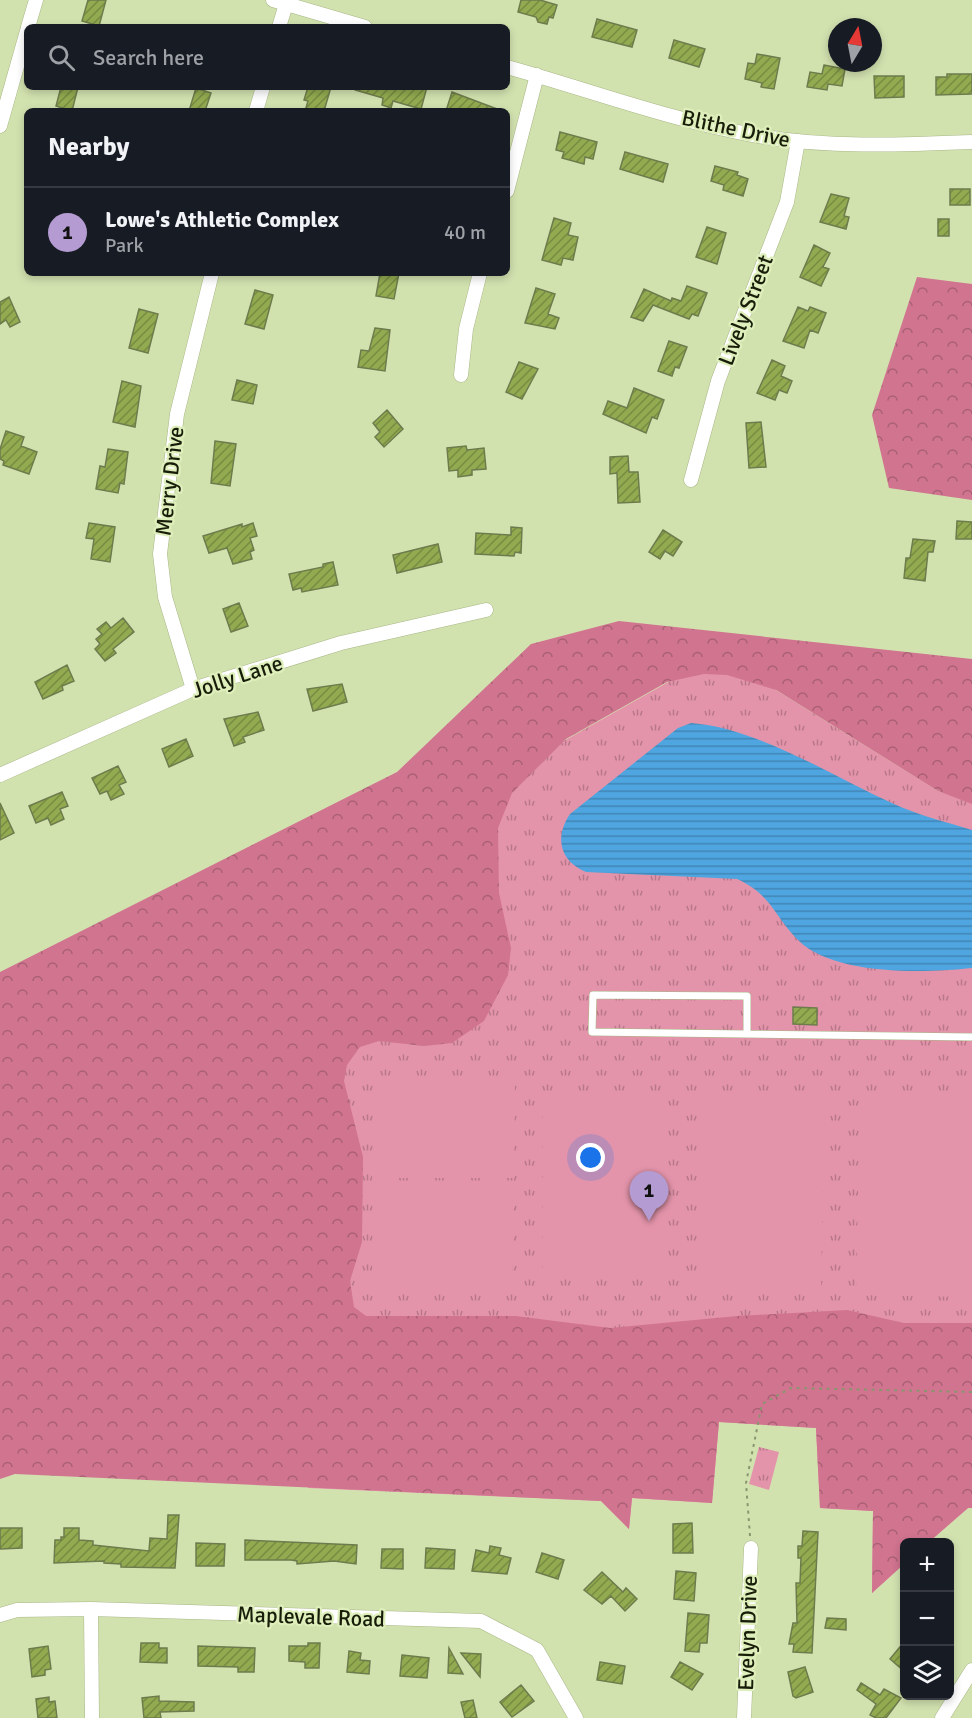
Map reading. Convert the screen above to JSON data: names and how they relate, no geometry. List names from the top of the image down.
{
  "streets": {
    "street": [
      "Blithe Drive",
      "Lively Street",
      "Merry Drive",
      "Jolly Lane",
      "Maplevale Road",
      "Evelyn Drive"
    ]
  },
  "crossings": [
    ["Blithe Drive", "Lively Street"],
    ["Merry Drive", "Jolly Lane"]
  ],
  "north": "top",
  "page": {
    "search": "Search here",
    "heading": "Nearby",
    "list": [
      {
        "mark": "1",
        "name": "Lowe's Athletic Complex",
        "note": "Park",
        "value": "40 m"
      }
    ],
    "pins": "1",
    "map_buttons": ["+", "−"]
  }
}
